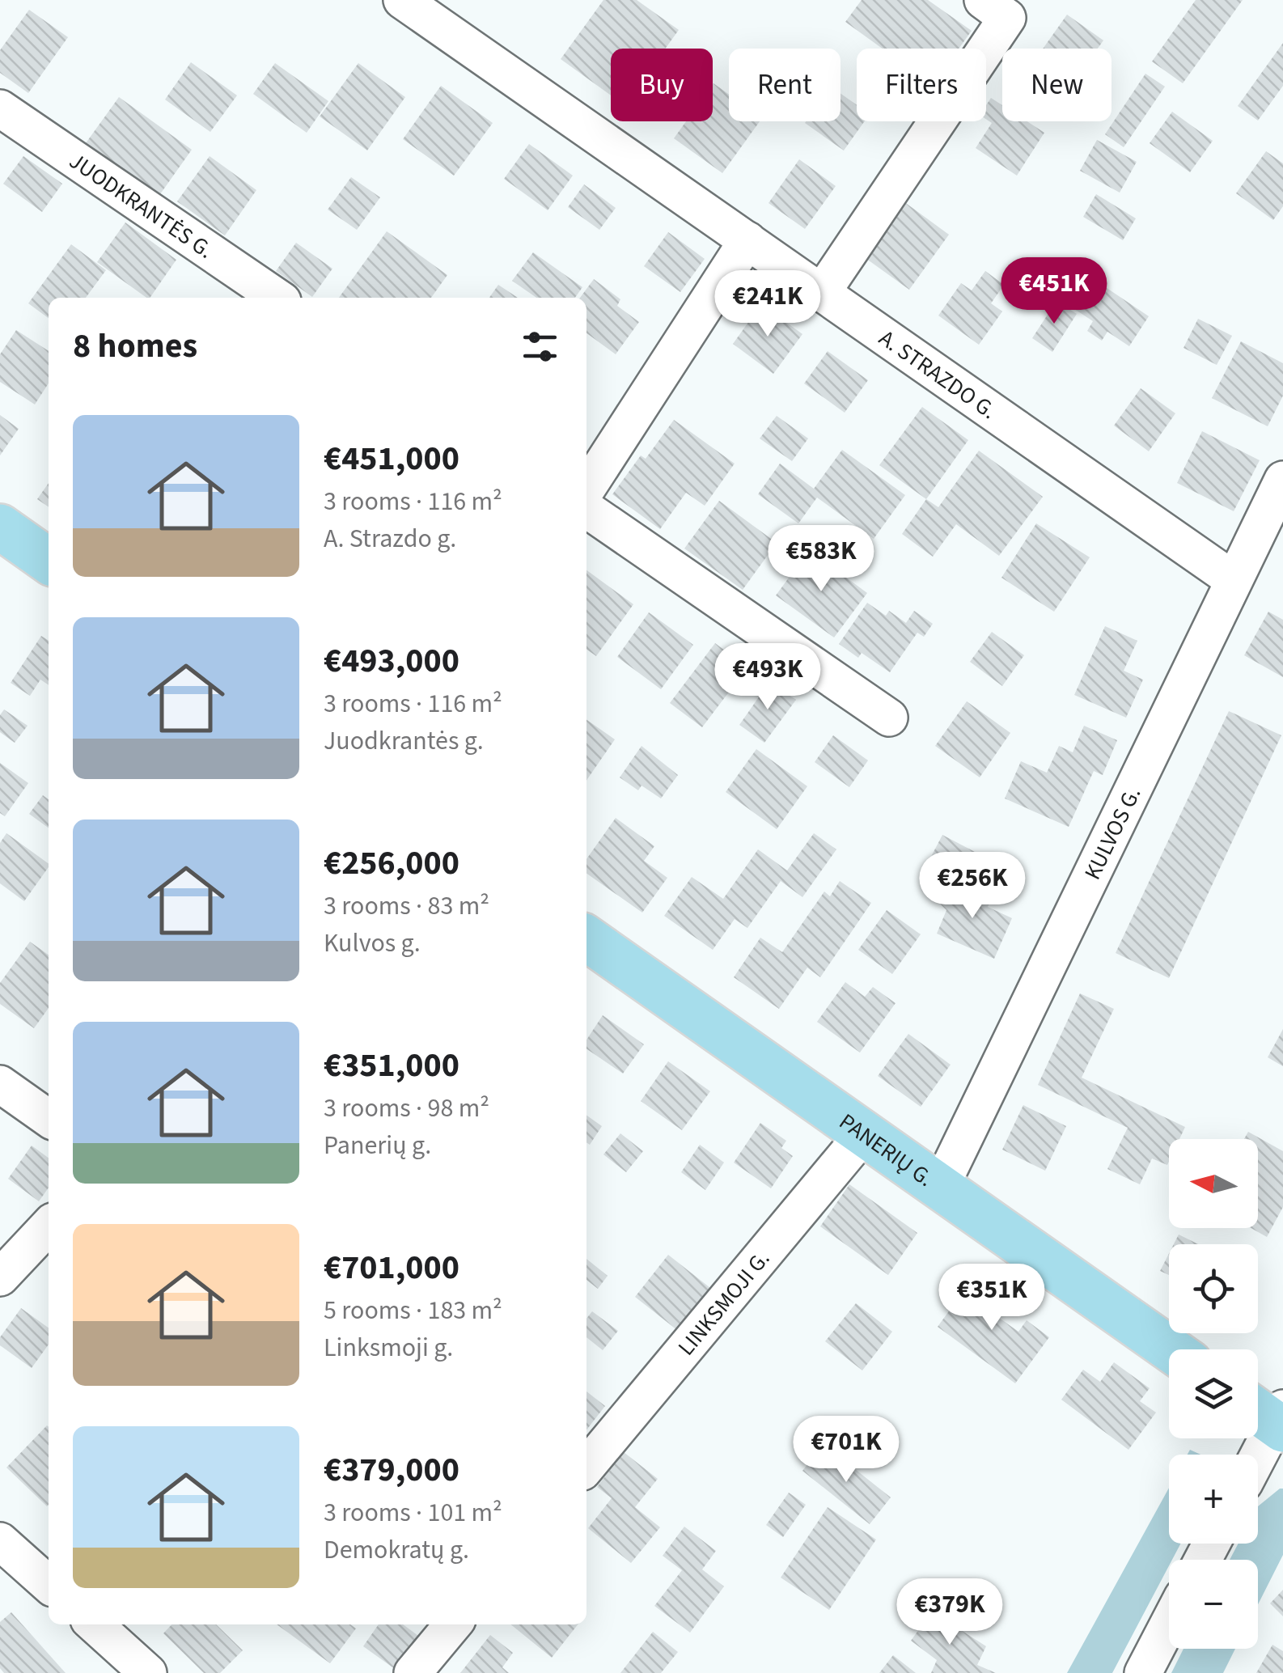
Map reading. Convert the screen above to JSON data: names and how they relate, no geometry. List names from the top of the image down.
{
  "streets": {
    "main road": ["PANERIŲ G."],
    "street": [
      "JUODKRANTĖS G.",
      "A. STRAZDO G.",
      "KULVOS G.",
      "LINKSMOJI G."
    ]
  },
  "crossings": [
    ["A. STRAZDO G.", "KULVOS G."],
    ["KULVOS G.", "PANERIŲ G."],
    ["PANERIŲ G.", "LINKSMOJI G."]
  ],
  "north": "left",
  "page": {
    "chip": [
      "Buy",
      "Rent",
      "Filters",
      "New"
    ],
    "price": [
      "€451K",
      "€241K",
      "€583K",
      "€493K",
      "€256K",
      "€351K",
      "€701K",
      "€379K"
    ],
    "heading": "8 homes",
    "list": [
      {
        "name": "€451,000",
        "note": "3 rooms · 116 m² · A. Strazdo g."
      },
      {
        "name": "€493,000",
        "note": "3 rooms · 116 m² · Juodkrantės g."
      },
      {
        "name": "€256,000",
        "note": "3 rooms · 83 m² · Kulvos g."
      },
      {
        "name": "€351,000",
        "note": "3 rooms · 98 m² · Panerių g."
      },
      {
        "name": "€701,000",
        "note": "5 rooms · 183 m² · Linksmoji g."
      },
      {
        "name": "€379,000",
        "note": "3 rooms · 101 m² · Demokratų g."
      }
    ],
    "map_buttons": ["+", "−"]
  }
}
